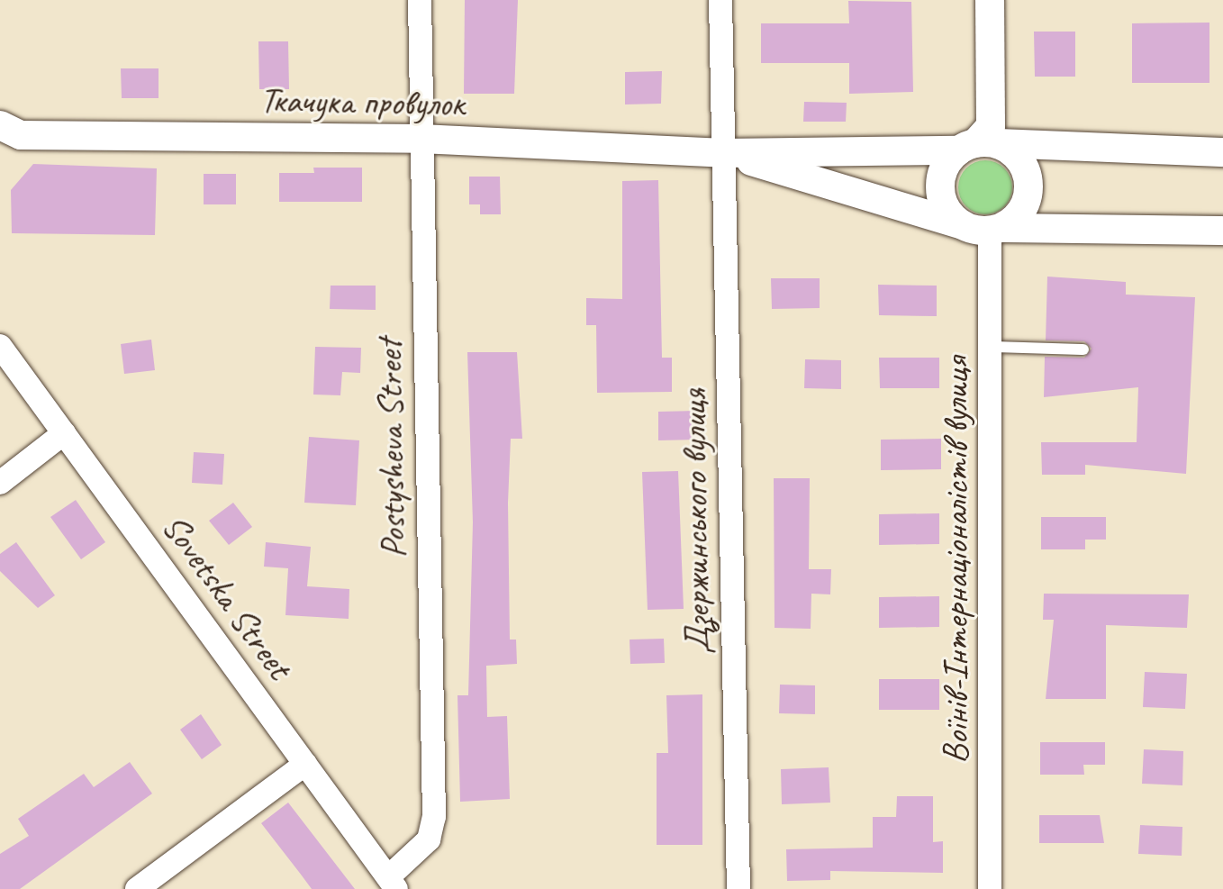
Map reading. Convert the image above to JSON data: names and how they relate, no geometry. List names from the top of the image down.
{
  "streets": {
    "street": [
      "Ткачука провулок",
      "Postysheva Street",
      "Дзержинського вулиця",
      "Воїнів-Інтернаціоналістів вулиця",
      "Sovetska Street"
    ]
  },
  "crossings": [
    ["Ткачука провулок", "Postysheva Street"],
    ["Ткачука провулок", "Дзержинського вулиця"],
    ["Postysheva Street", "Sovetska Street"]
  ]
}
